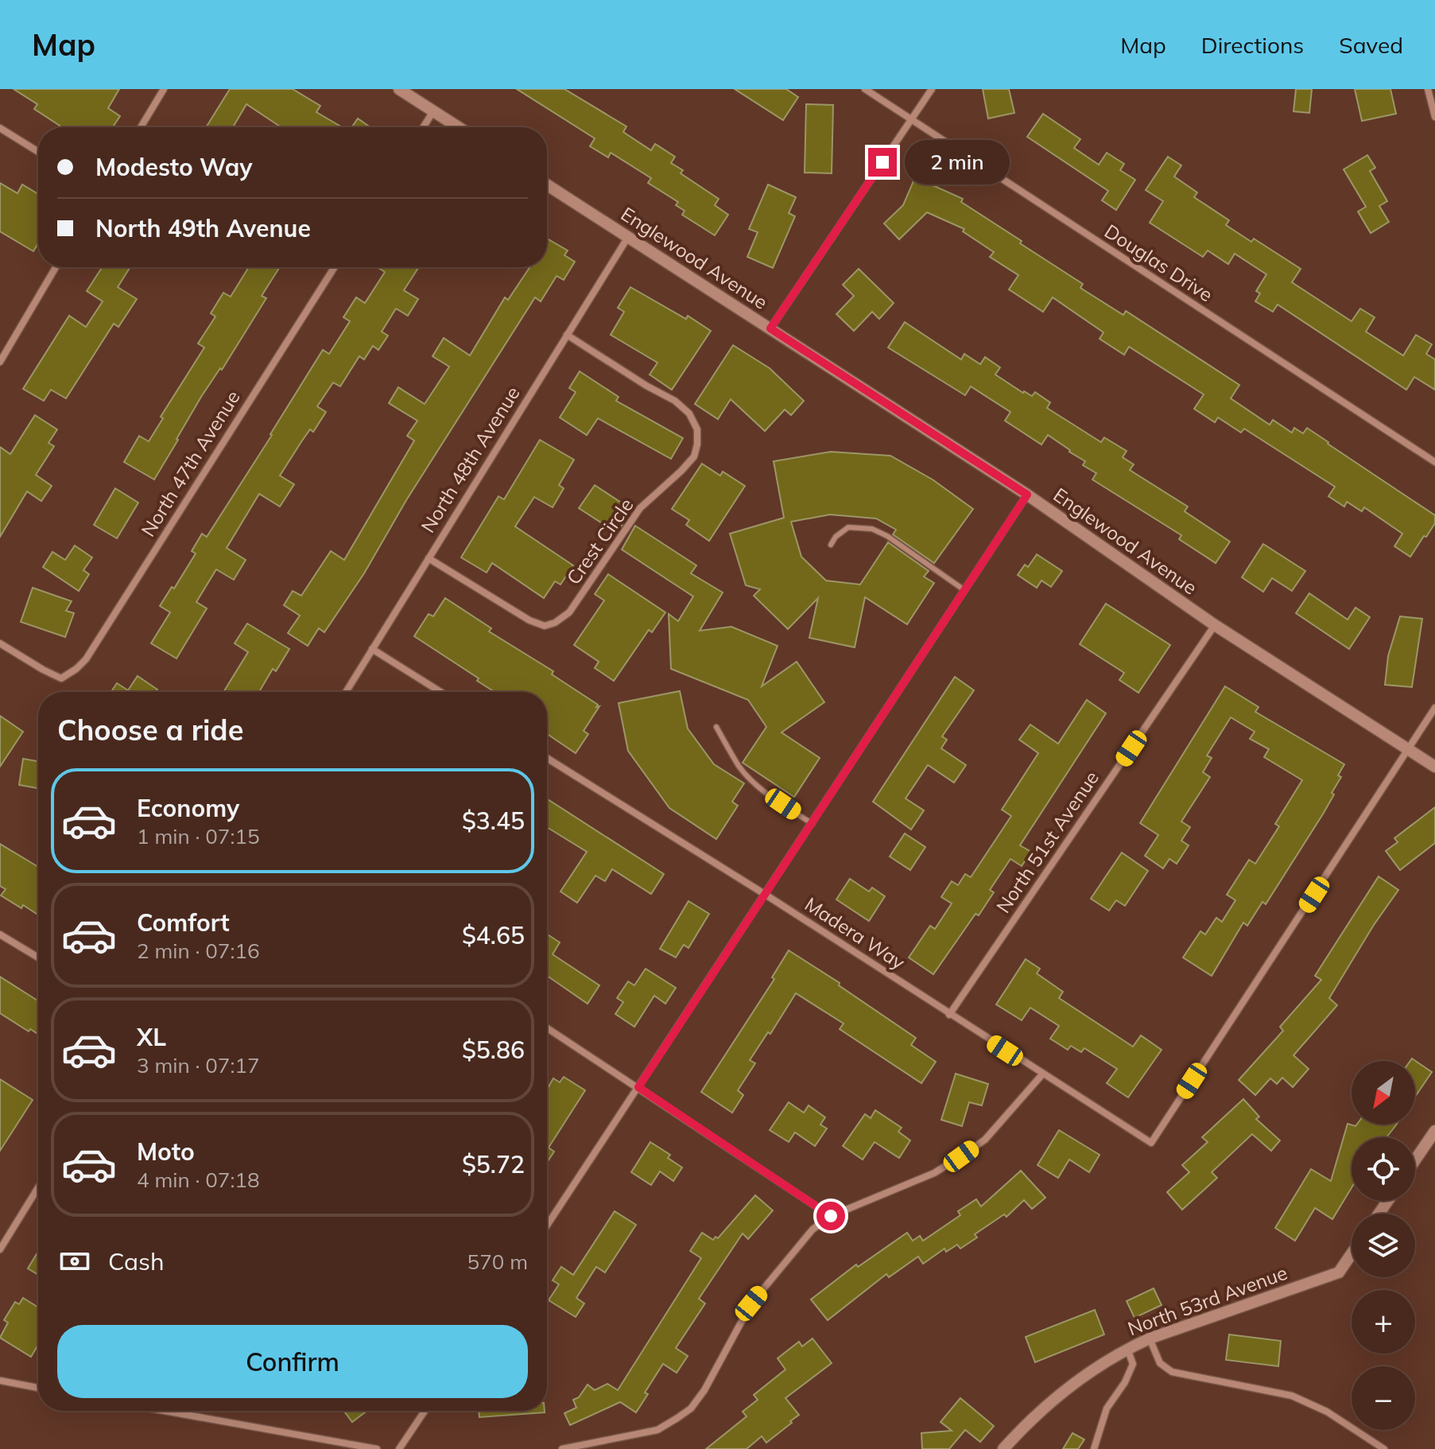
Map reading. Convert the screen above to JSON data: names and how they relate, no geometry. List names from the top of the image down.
{
  "streets": {
    "street": [
      "Englewood Avenue",
      "Douglas Drive",
      "North 48th Avenue",
      "North 47th Avenue",
      "Crest Circle",
      "North 51st Avenue",
      "Madera Way",
      "North 53rd Avenue"
    ]
  },
  "crossings": [
    ["Englewood Avenue", "North 48th Avenue"],
    ["Englewood Avenue", "North 51st Avenue"],
    ["Englewood Avenue", "Madera Way"],
    ["North 48th Avenue", "Crest Circle"],
    ["North 51st Avenue", "Madera Way"]
  ],
  "north": "bottom left",
  "page": {
    "header": "Map",
    "nav": ["Map", "Directions", "Saved"],
    "banner": ["Modesto Way", "North 49th Avenue"],
    "bubble": "2 min",
    "heading": "Choose a ride",
    "list": [
      {
        "name": "Economy",
        "note": "1 min · 07:15",
        "value": "$3.45"
      },
      {
        "name": "Comfort",
        "note": "2 min · 07:16",
        "value": "$4.65"
      },
      {
        "name": "XL",
        "note": "3 min · 07:17",
        "value": "$5.86"
      },
      {
        "name": "Moto",
        "note": "4 min · 07:18",
        "value": "$5.72"
      }
    ],
    "map_buttons": ["+", "−"],
    "pay": ["Cash", "570 m"],
    "buttons": "Confirm"
  }
}
